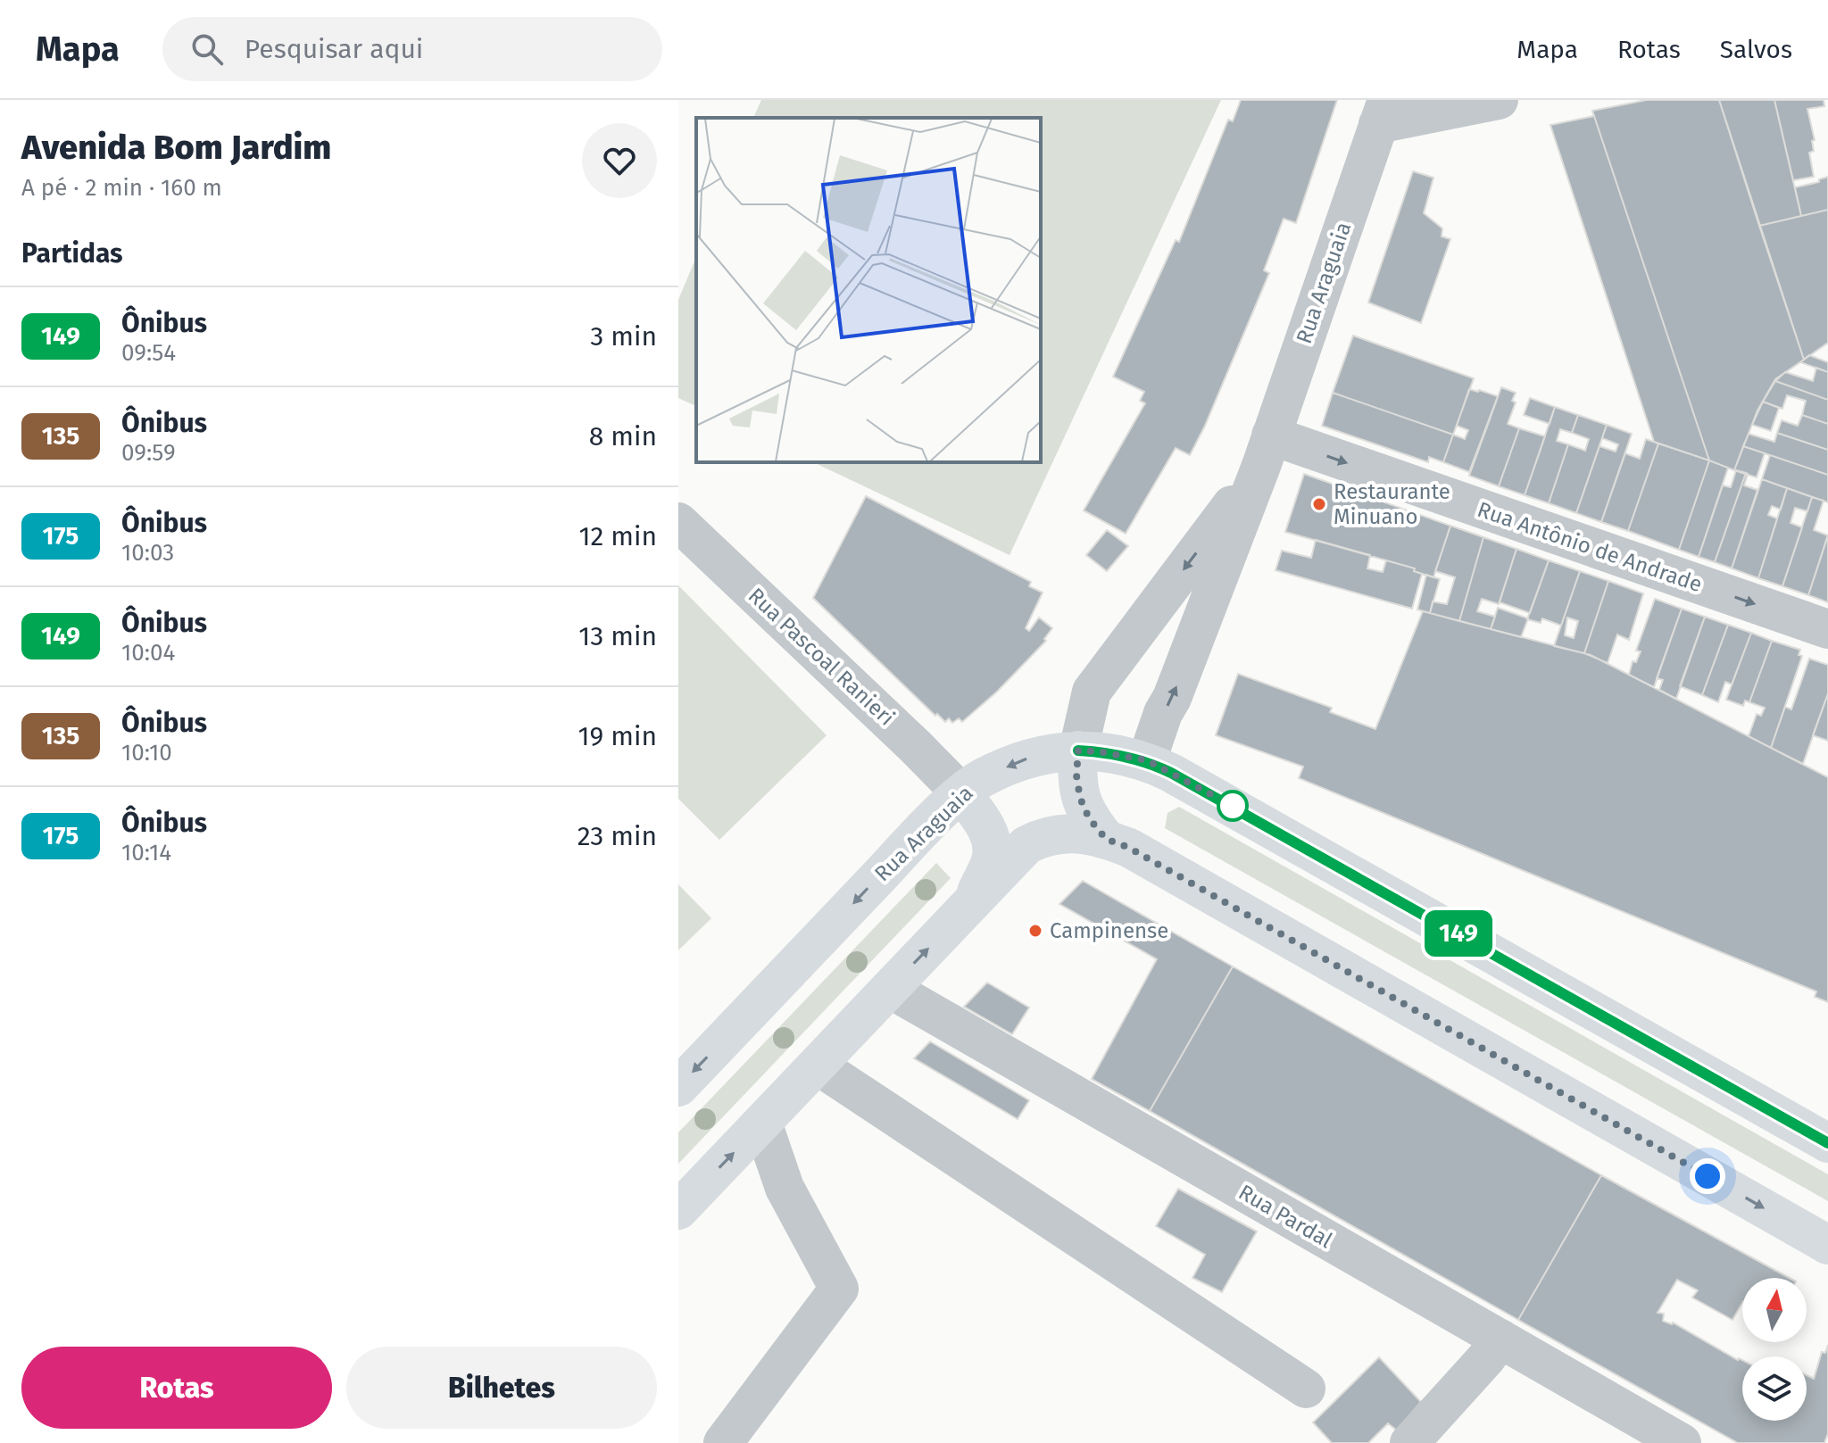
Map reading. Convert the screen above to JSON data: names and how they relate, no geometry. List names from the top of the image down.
{
  "streets": {
    "main road": ["Rua Araguaia"],
    "street": ["Rua Antônio de Andrade", "Rua Pascoal Ranieri", "Rua Pardal"]
  },
  "crossings": [
    ["Rua Araguaia", "Rua Antônio de Andrade"],
    ["Rua Araguaia", "Rua Pascoal Ranieri"]
  ],
  "one_way": ["Rua Antônio de Andrade"],
  "places": ["Restaurante Minuano", "Campinense"],
  "lines": ["bus line 149"],
  "north": "top",
  "page": {
    "header": "Mapa",
    "search": "Pesquisar aqui",
    "nav": ["Mapa", "Rotas", "Salvos"],
    "heading": [
      ["Avenida Bom Jardim", "A pé · 2 min · 160 m"],
      "Partidas"
    ],
    "on_map": "149",
    "list": [
      {
        "mark": "149",
        "name": "Ônibus",
        "note": "09:54",
        "value": "3 min"
      },
      {
        "mark": "135",
        "name": "Ônibus",
        "note": "09:59",
        "value": "8 min"
      },
      {
        "mark": "175",
        "name": "Ônibus",
        "note": "10:03",
        "value": "12 min"
      },
      {
        "mark": "149",
        "name": "Ônibus",
        "note": "10:04",
        "value": "13 min"
      },
      {
        "mark": "135",
        "name": "Ônibus",
        "note": "10:10",
        "value": "19 min"
      },
      {
        "mark": "175",
        "name": "Ônibus",
        "note": "10:14",
        "value": "23 min"
      }
    ],
    "buttons": ["Rotas", "Bilhetes"]
  }
}
